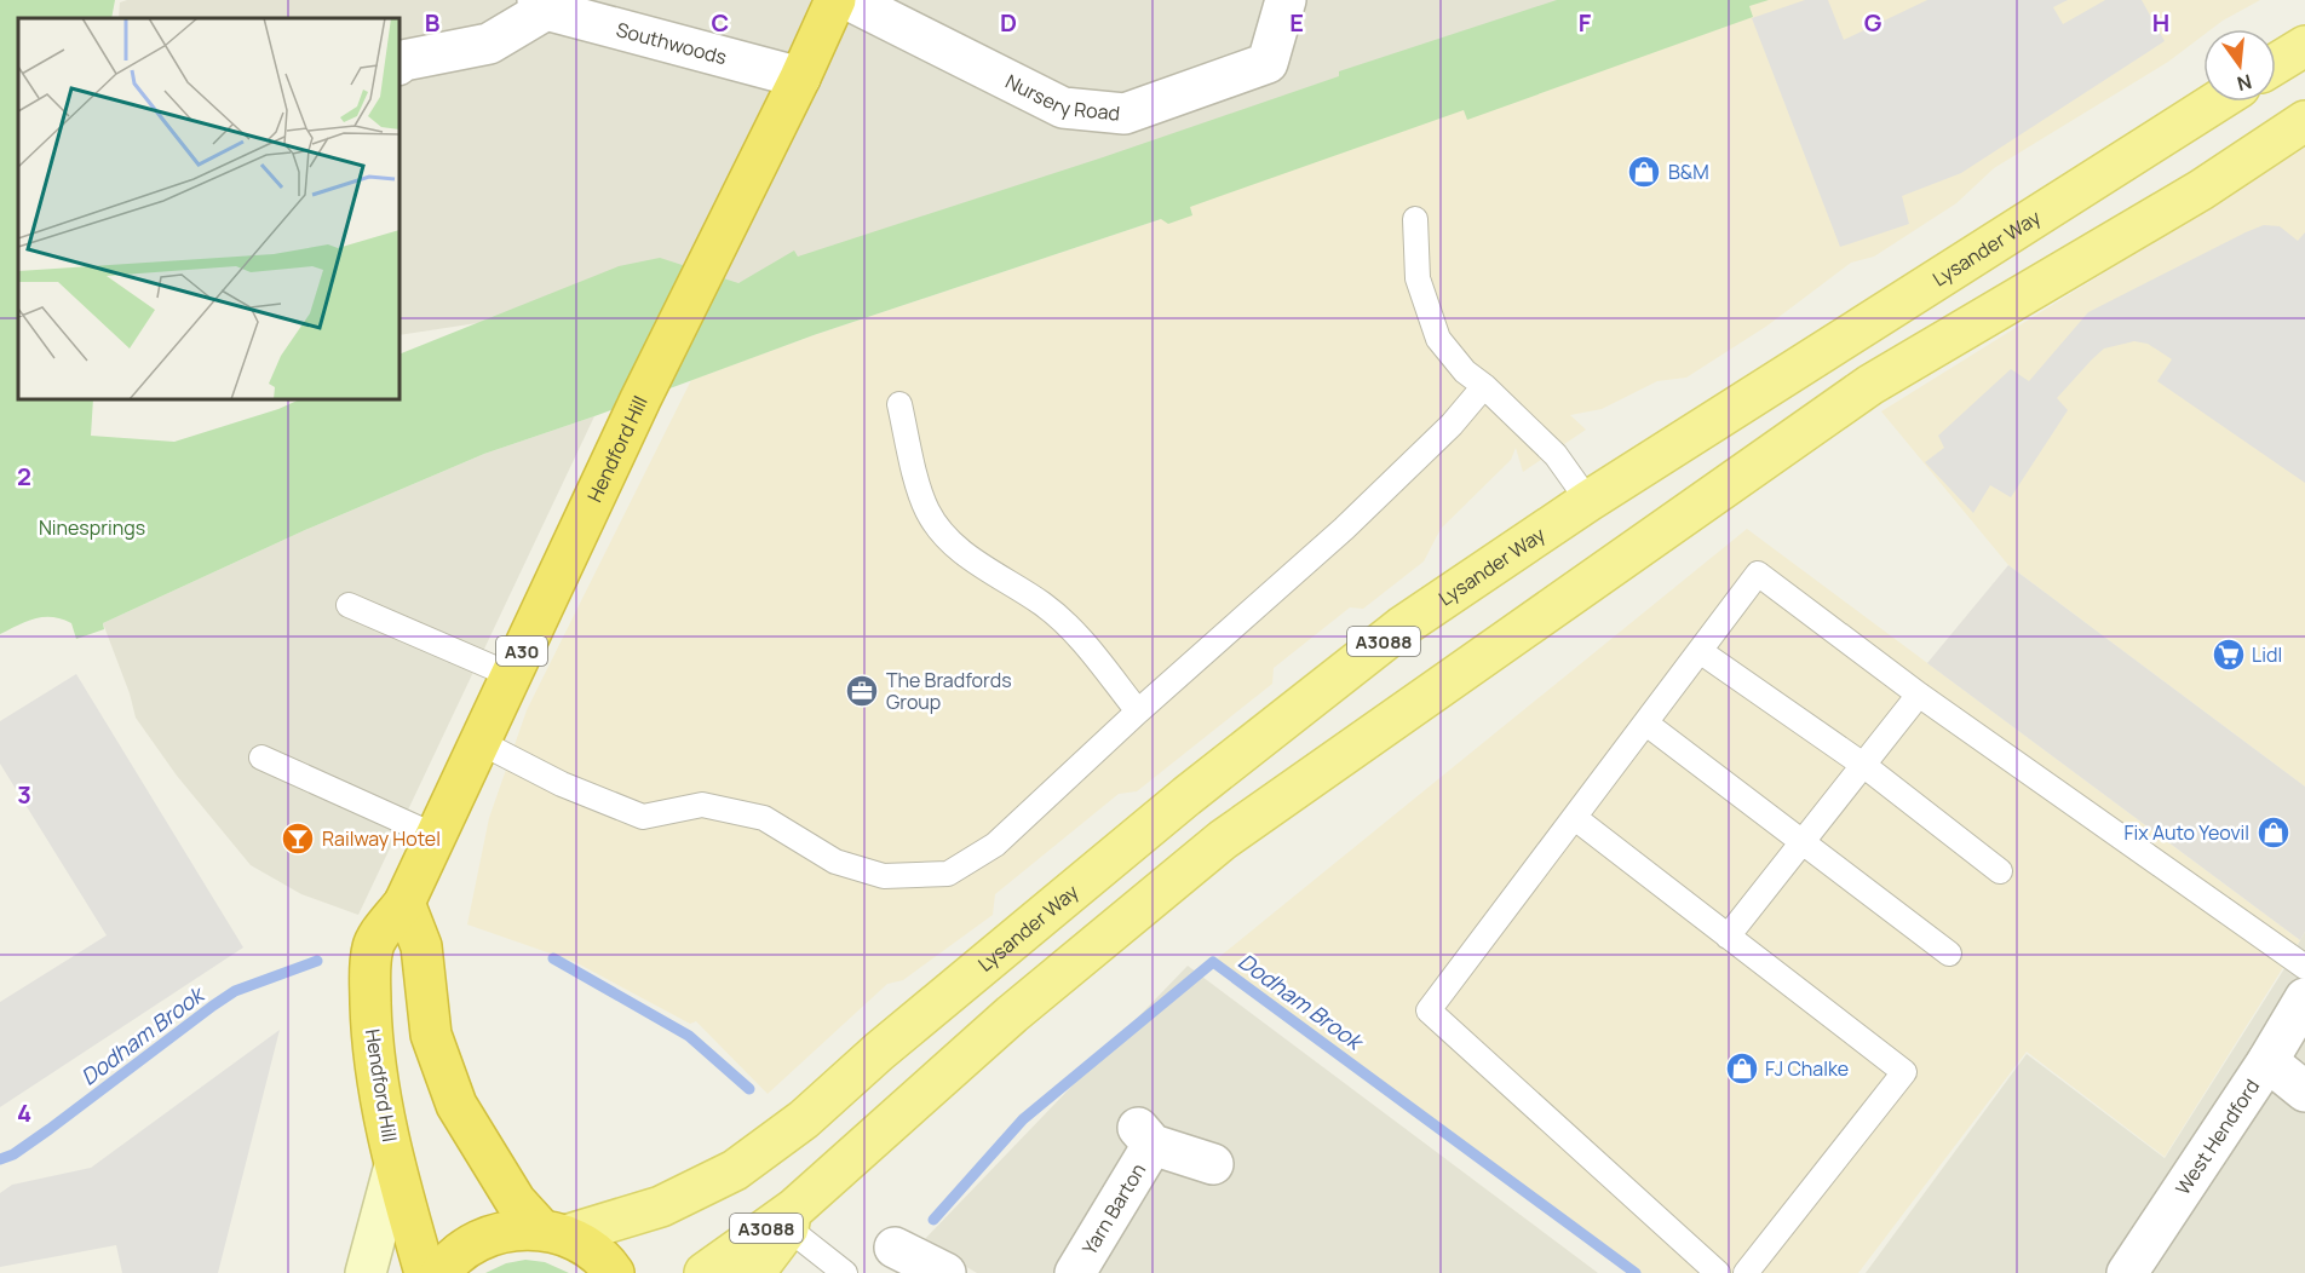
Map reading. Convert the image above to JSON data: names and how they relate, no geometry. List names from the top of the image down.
{
  "streets": {
    "highway": ["Hendford Hill", "A30"],
    "main road": ["Lysander Way", "A3088"],
    "street": [
      "Southwoods",
      "Nursery Road",
      "West Hendford",
      "Yarn Barton"
    ]
  },
  "crossings": [
    ["Southwoods", "Hendford Hill"]
  ],
  "water": ["Dodham Brook"],
  "parks": ["Ninesprings"],
  "places": {
    "shop": ["B&M", "Fix Auto Yeovil", "FJ Chalke"],
    "supermarket": ["Lidl"],
    "office": ["The Bradfords Group"],
    "bar": ["Railway Hotel"]
  },
  "north": "bottom",
  "grid": {
    "columns": [
      "B",
      "C",
      "D",
      "E",
      "F",
      "G",
      "H"
    ],
    "rows": ["2", "3", "4"]
  }
}
